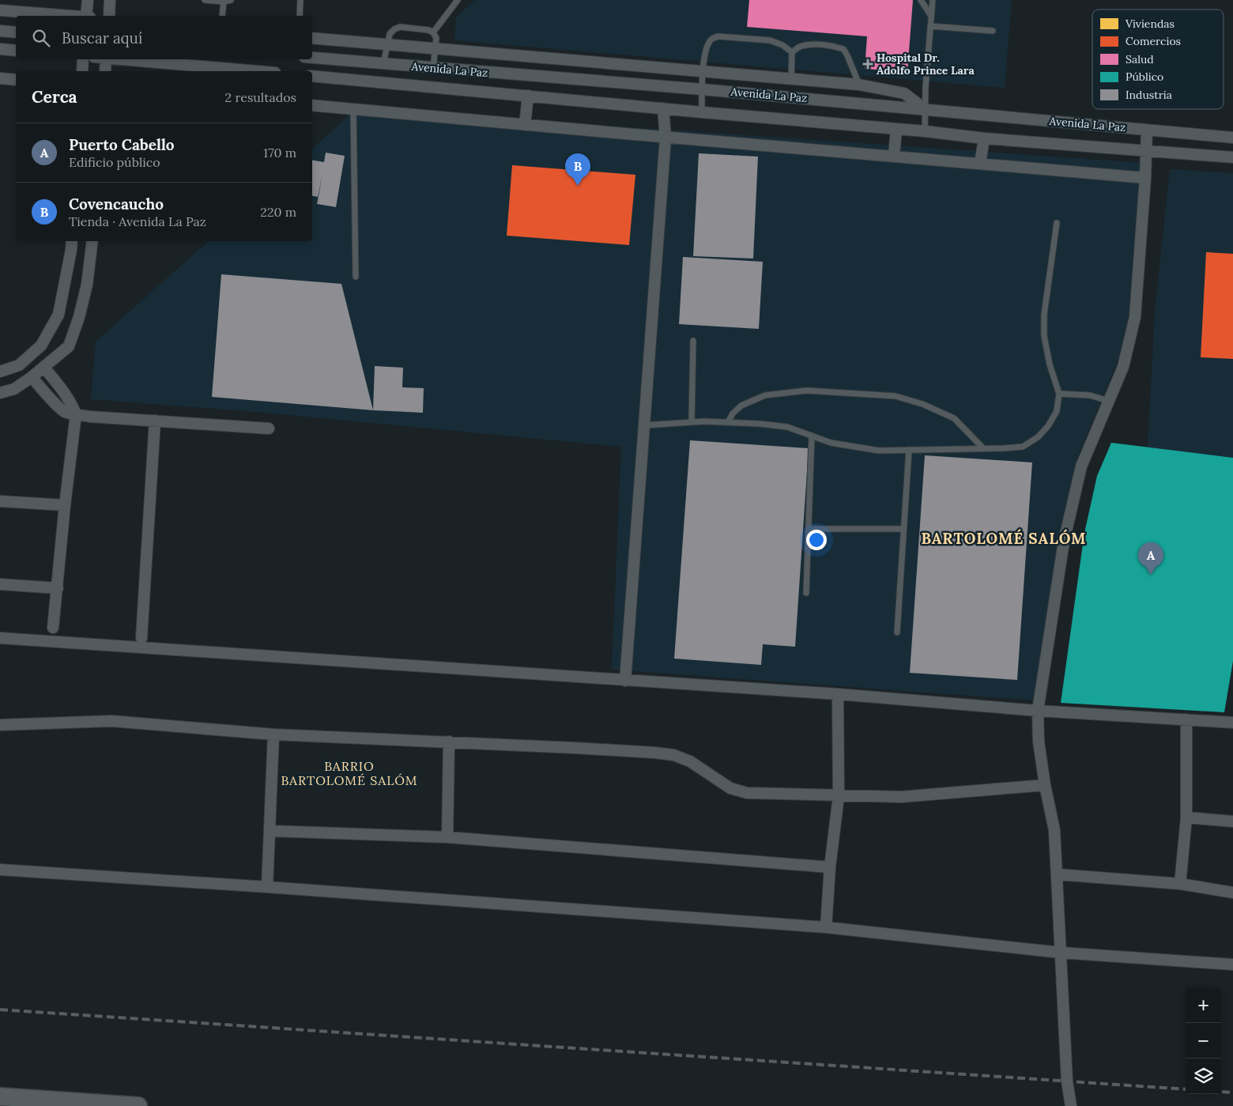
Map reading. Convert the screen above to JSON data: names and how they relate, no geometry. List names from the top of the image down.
{
  "streets": {
    "street": ["Avenida La Paz"]
  },
  "districts": ["BARTOLOMÉ SALÓM", "BARRIO BARTOLOMÉ SALÓM"],
  "places": {
    "health": ["Hospital Dr. Adolfo Prince Lara"]
  },
  "legend": [
    "Viviendas",
    "Comercios",
    "Salud",
    "Público",
    "Industria"
  ],
  "page": {
    "search": "Buscar aquí",
    "heading": ["Cerca", "2 resultados"],
    "list": [
      {
        "mark": "A",
        "name": "Puerto Cabello",
        "note": "Edificio público",
        "value": "170 m"
      },
      {
        "mark": "B",
        "name": "Covencaucho",
        "note": "Tienda · Avenida La Paz",
        "value": "220 m"
      }
    ],
    "pins": ["B", "A"],
    "map_buttons": ["+", "−"]
  }
}
